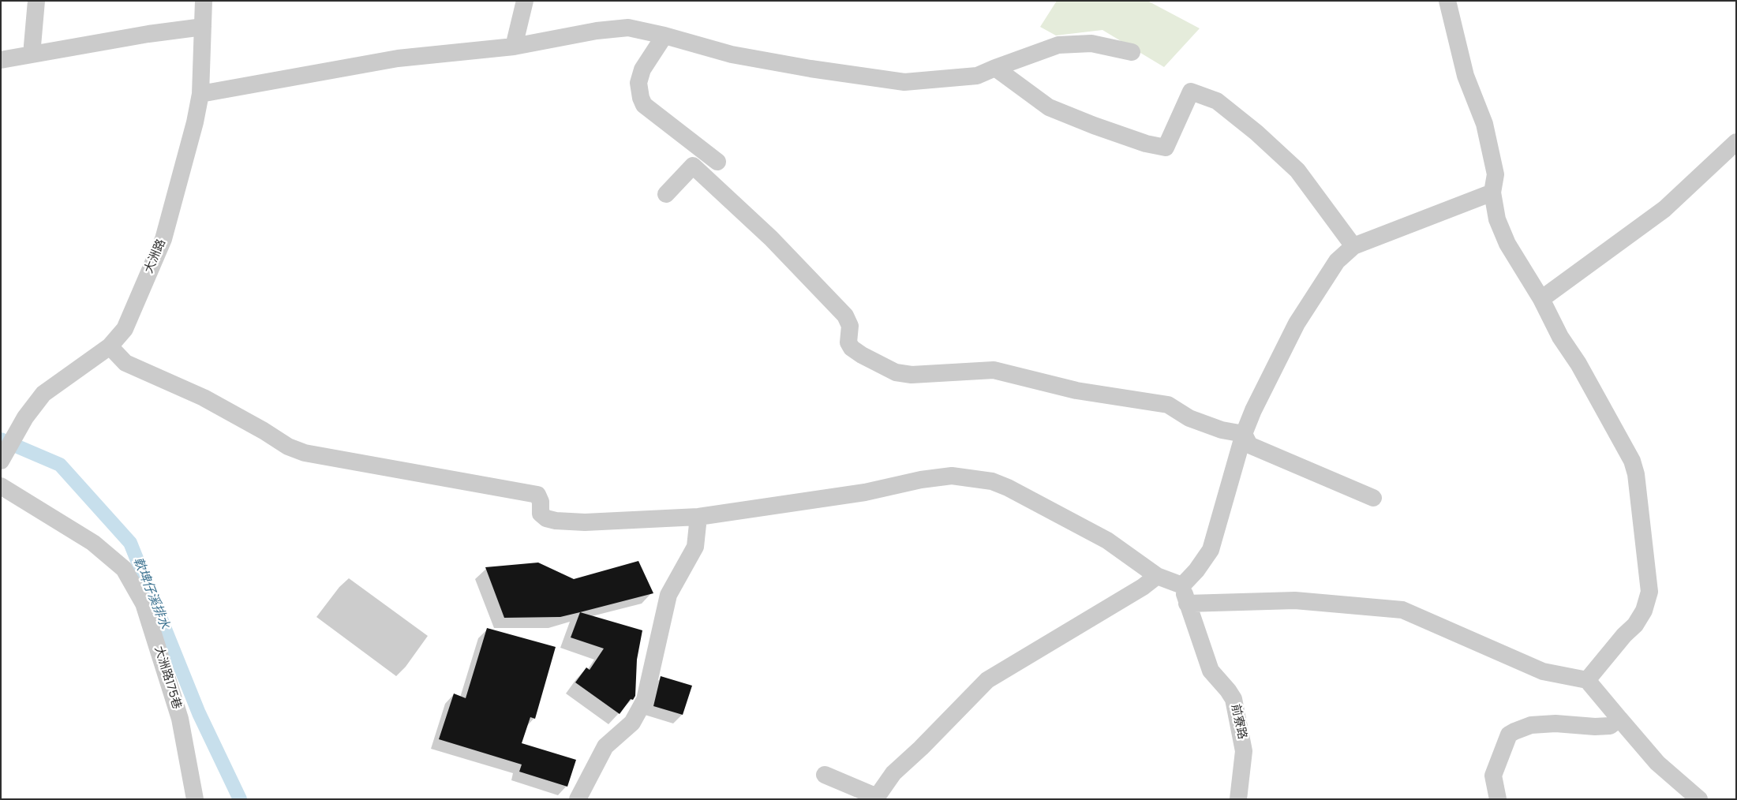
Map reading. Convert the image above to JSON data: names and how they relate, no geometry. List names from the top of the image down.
{
  "streets": {
    "street": ["大洲路", "大洲路175巷", "前寮路"]
  },
  "water": ["軟埤仔溪排水"]
}
